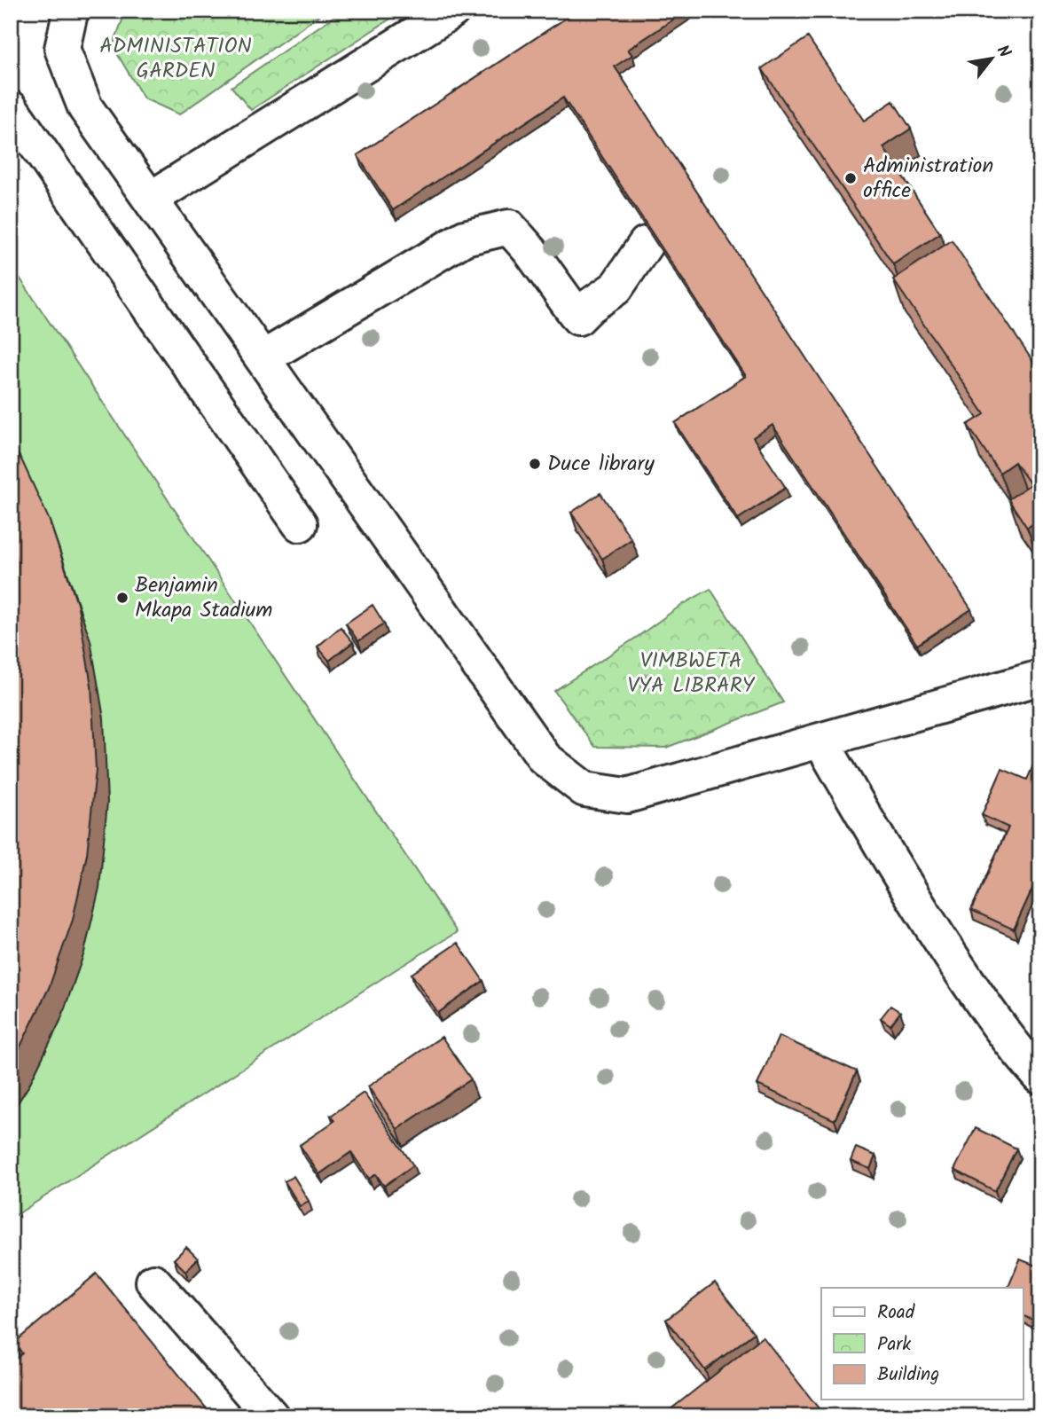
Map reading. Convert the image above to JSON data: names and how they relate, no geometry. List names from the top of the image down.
{
  "parks": ["ADMINISTATION GARDEN", "VIMBWETA VYA LIBRARY"],
  "places": ["Administration office", "Duce library", "Benjamin Mkapa Stadium"],
  "legend": ["Road", "Park", "Building"],
  "north": "top right"
}
